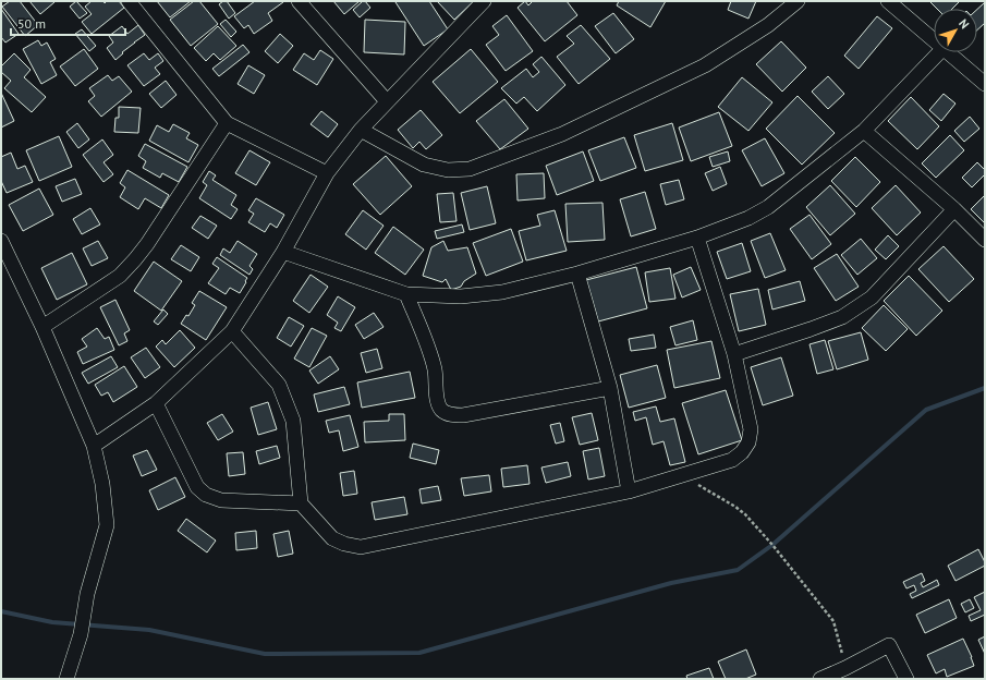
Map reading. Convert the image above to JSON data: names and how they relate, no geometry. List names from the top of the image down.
{
  "scale_bar": "50 m",
  "north": "top right"
}
